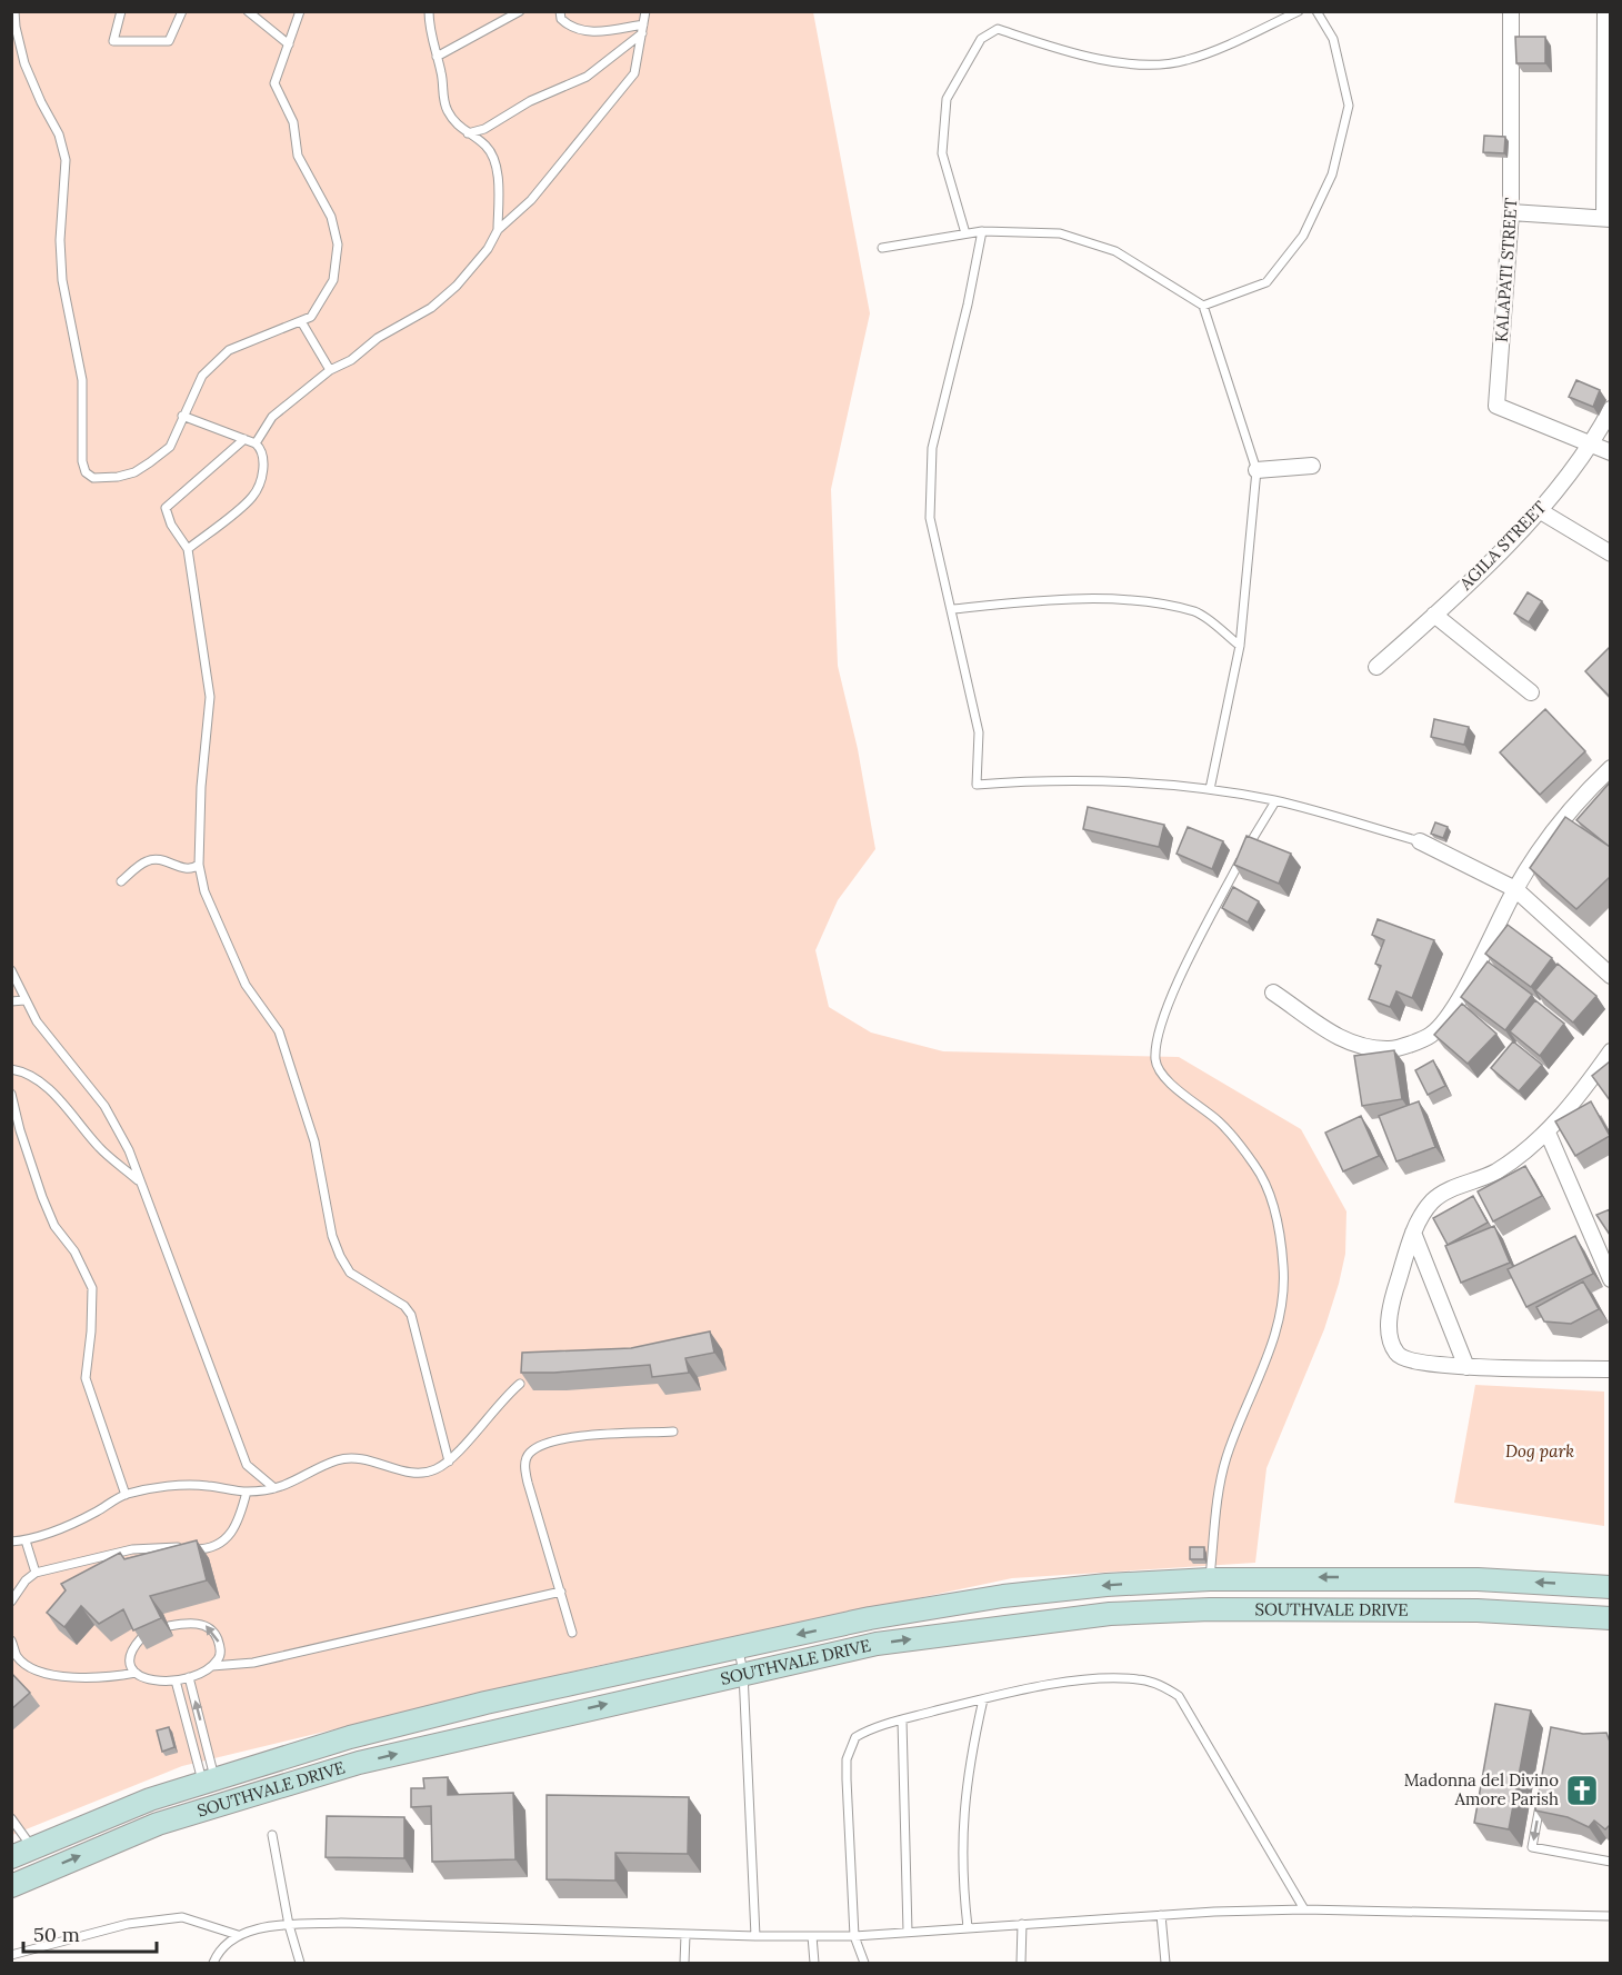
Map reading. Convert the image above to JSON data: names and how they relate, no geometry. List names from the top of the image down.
{
  "streets": {
    "street": ["KALAPATI STREET", "AGILA STREET", "SOUTHVALE DRIVE"]
  },
  "crossings": [
    ["KALAPATI STREET", "AGILA STREET"]
  ],
  "parks": ["Dog park"],
  "places": {
    "church": ["Madonna del Divino Amore Parish"]
  },
  "scale_bar": "50 m"
}
